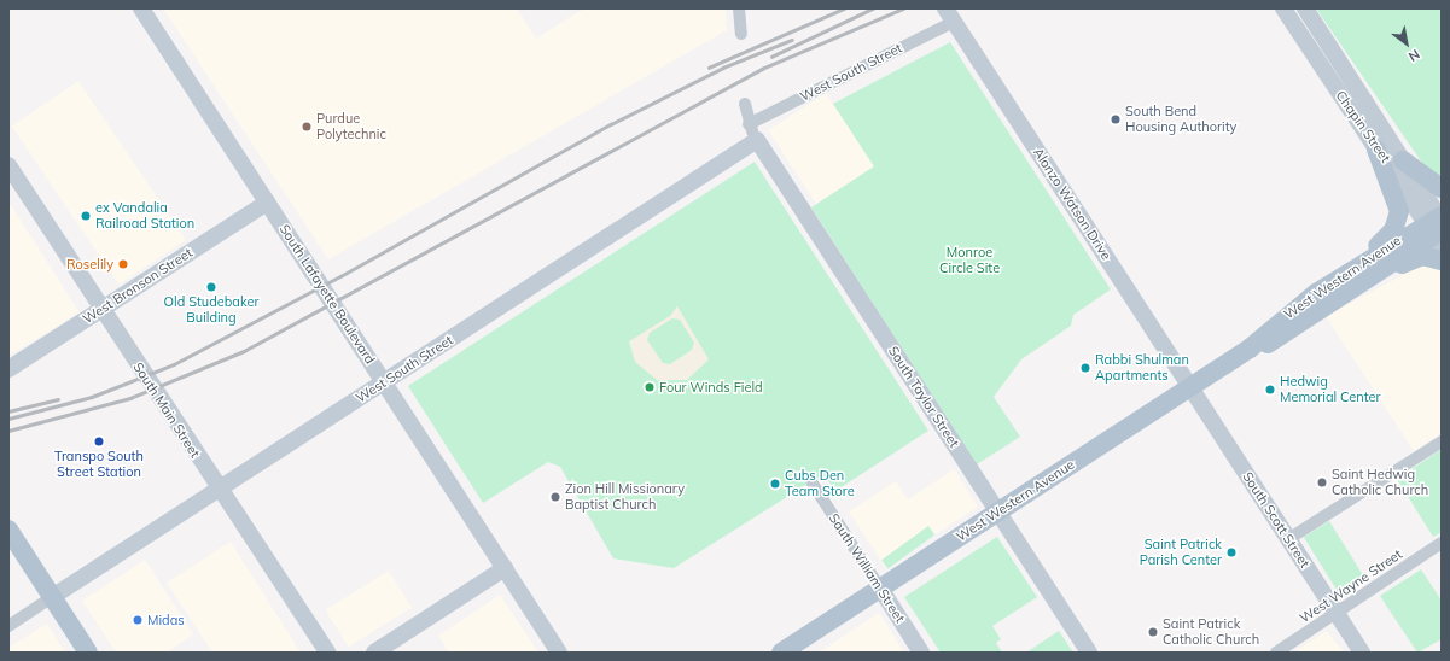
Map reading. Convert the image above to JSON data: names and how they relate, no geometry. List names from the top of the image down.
{
  "streets": {
    "main road": ["West Western Avenue"],
    "street": [
      "West South Street",
      "Chapin Street",
      "Alonzo Watson Drive",
      "West Bronson Street",
      "South Lafayette Boulevard",
      "South Taylor Street",
      "South Main Street",
      "South Scott Street",
      "South William Street",
      "West Wayne Street"
    ]
  },
  "crossings": [
    ["West South Street", "Alonzo Watson Drive"],
    ["West South Street", "South Lafayette Boulevard"],
    ["West South Street", "South Taylor Street"],
    ["West South Street", "South Main Street"],
    ["Chapin Street", "West Western Avenue"],
    ["Alonzo Watson Drive", "West Western Avenue"],
    ["Alonzo Watson Drive", "South Scott Street"],
    ["West Western Avenue", "South Taylor Street"],
    ["West Western Avenue", "South Scott Street"],
    ["West Western Avenue", "South William Street"],
    ["West Bronson Street", "South Lafayette Boulevard"],
    ["West Bronson Street", "South Main Street"],
    ["South Scott Street", "West Wayne Street"]
  ],
  "parks": ["Monroe Circle Site"],
  "places": [
    "South Bend Housing Authority",
    "Purdue Polytechnic",
    "ex Vandalia Railroad Station",
    "Roselily",
    "Old Studebaker Building",
    "Rabbi Shulman Apartments",
    "Four Winds Field",
    "Hedwig Memorial Center",
    "Transpo South Street Station",
    "Saint Hedwig Catholic Church",
    "Cubs Den Team Store",
    "Zion Hill Missionary Baptist Church",
    "Saint Patrick Parish Center",
    "Midas",
    "Saint Patrick Catholic Church"
  ],
  "north": "bottom right"
}
